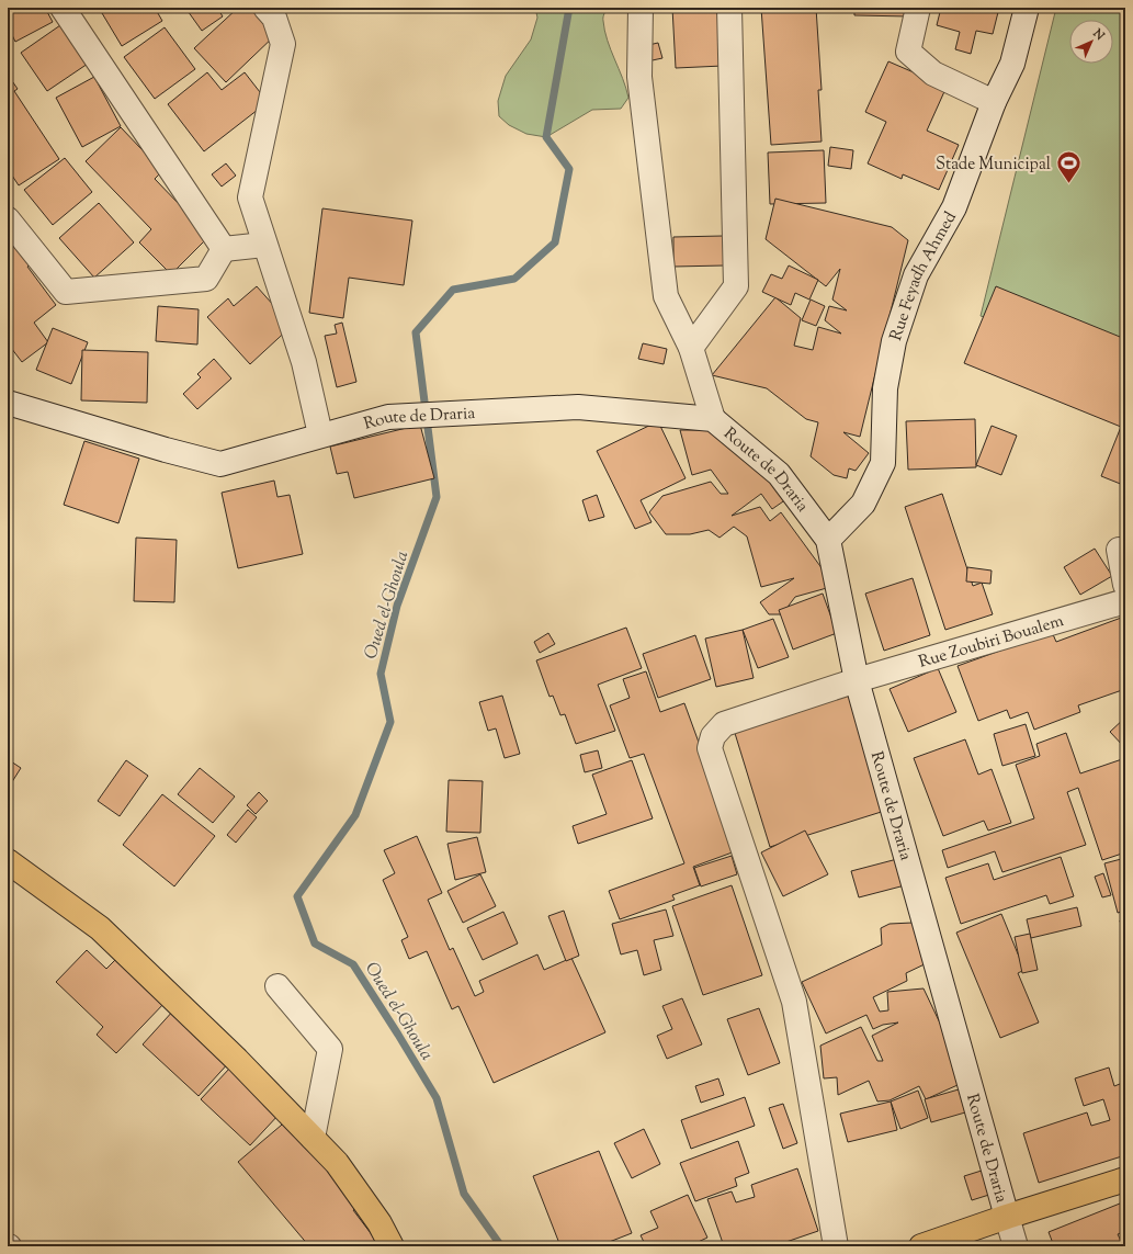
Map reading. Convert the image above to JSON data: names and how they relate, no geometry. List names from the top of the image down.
{
  "streets": {
    "street": ["Rue Feyadh Ahmed", "Route de Draria", "Rue Zoubiri Boualem"]
  },
  "crossings": [
    ["Rue Feyadh Ahmed", "Route de Draria"],
    ["Route de Draria", "Rue Zoubiri Boualem"]
  ],
  "water": ["Oued el-Ghoula"],
  "places": {
    "sports": ["Stade Municipal"]
  },
  "north": "top right"
}
